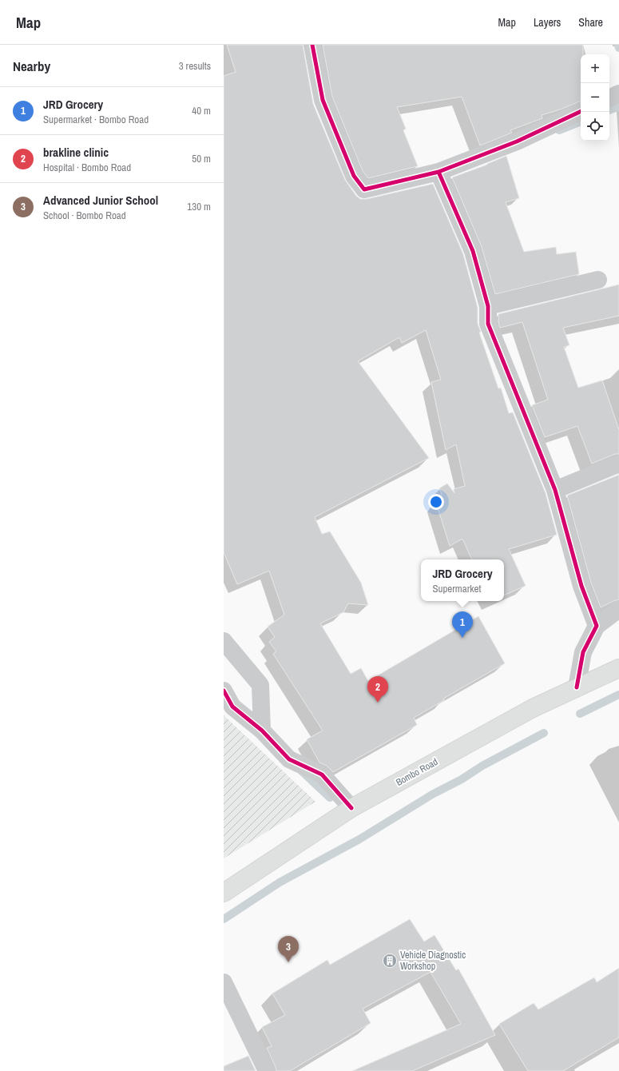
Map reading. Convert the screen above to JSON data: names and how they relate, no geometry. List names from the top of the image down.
{
  "streets": {
    "main road": ["Bombo Road"]
  },
  "places": {
    "building": ["Vehicle Diagnostic Workshop"]
  },
  "page": {
    "header": "Map",
    "nav": ["Map", "Layers", "Share"],
    "heading": ["Nearby", "3 results"],
    "map_buttons": ["+", "−"],
    "list": [
      {
        "mark": "1",
        "name": "JRD Grocery",
        "note": "Supermarket · Bombo Road",
        "value": "40 m"
      },
      {
        "mark": "2",
        "name": "brakline clinic",
        "note": "Hospital · Bombo Road",
        "value": "50 m"
      },
      {
        "mark": "3",
        "name": "Advanced Junior School",
        "note": "School · Bombo Road",
        "value": "130 m"
      }
    ],
    "popup": ["JRD Grocery", "Supermarket"],
    "pins": ["1", "2", "3"]
  }
}
